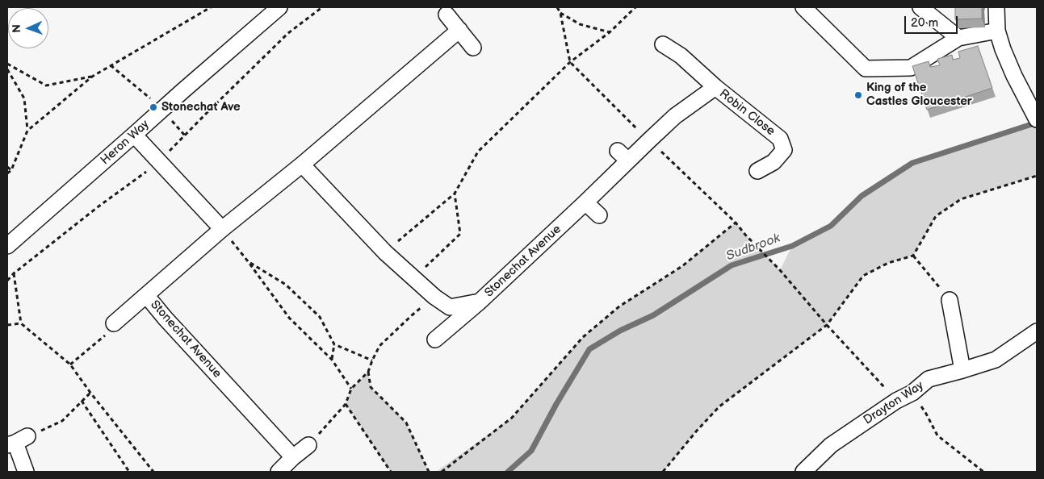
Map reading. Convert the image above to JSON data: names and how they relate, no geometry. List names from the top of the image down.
{
  "streets": {
    "street": [
      "Robin Close",
      "Heron Way",
      "Stonechat Avenue",
      "Drayton Way"
    ]
  },
  "crossings": [
    ["Robin Close", "Stonechat Avenue"]
  ],
  "water": ["Sudbrook"],
  "places": ["King of the Castles Gloucester", "Stonechat Ave"],
  "scale_bar": "20 m",
  "north": "left"
}
